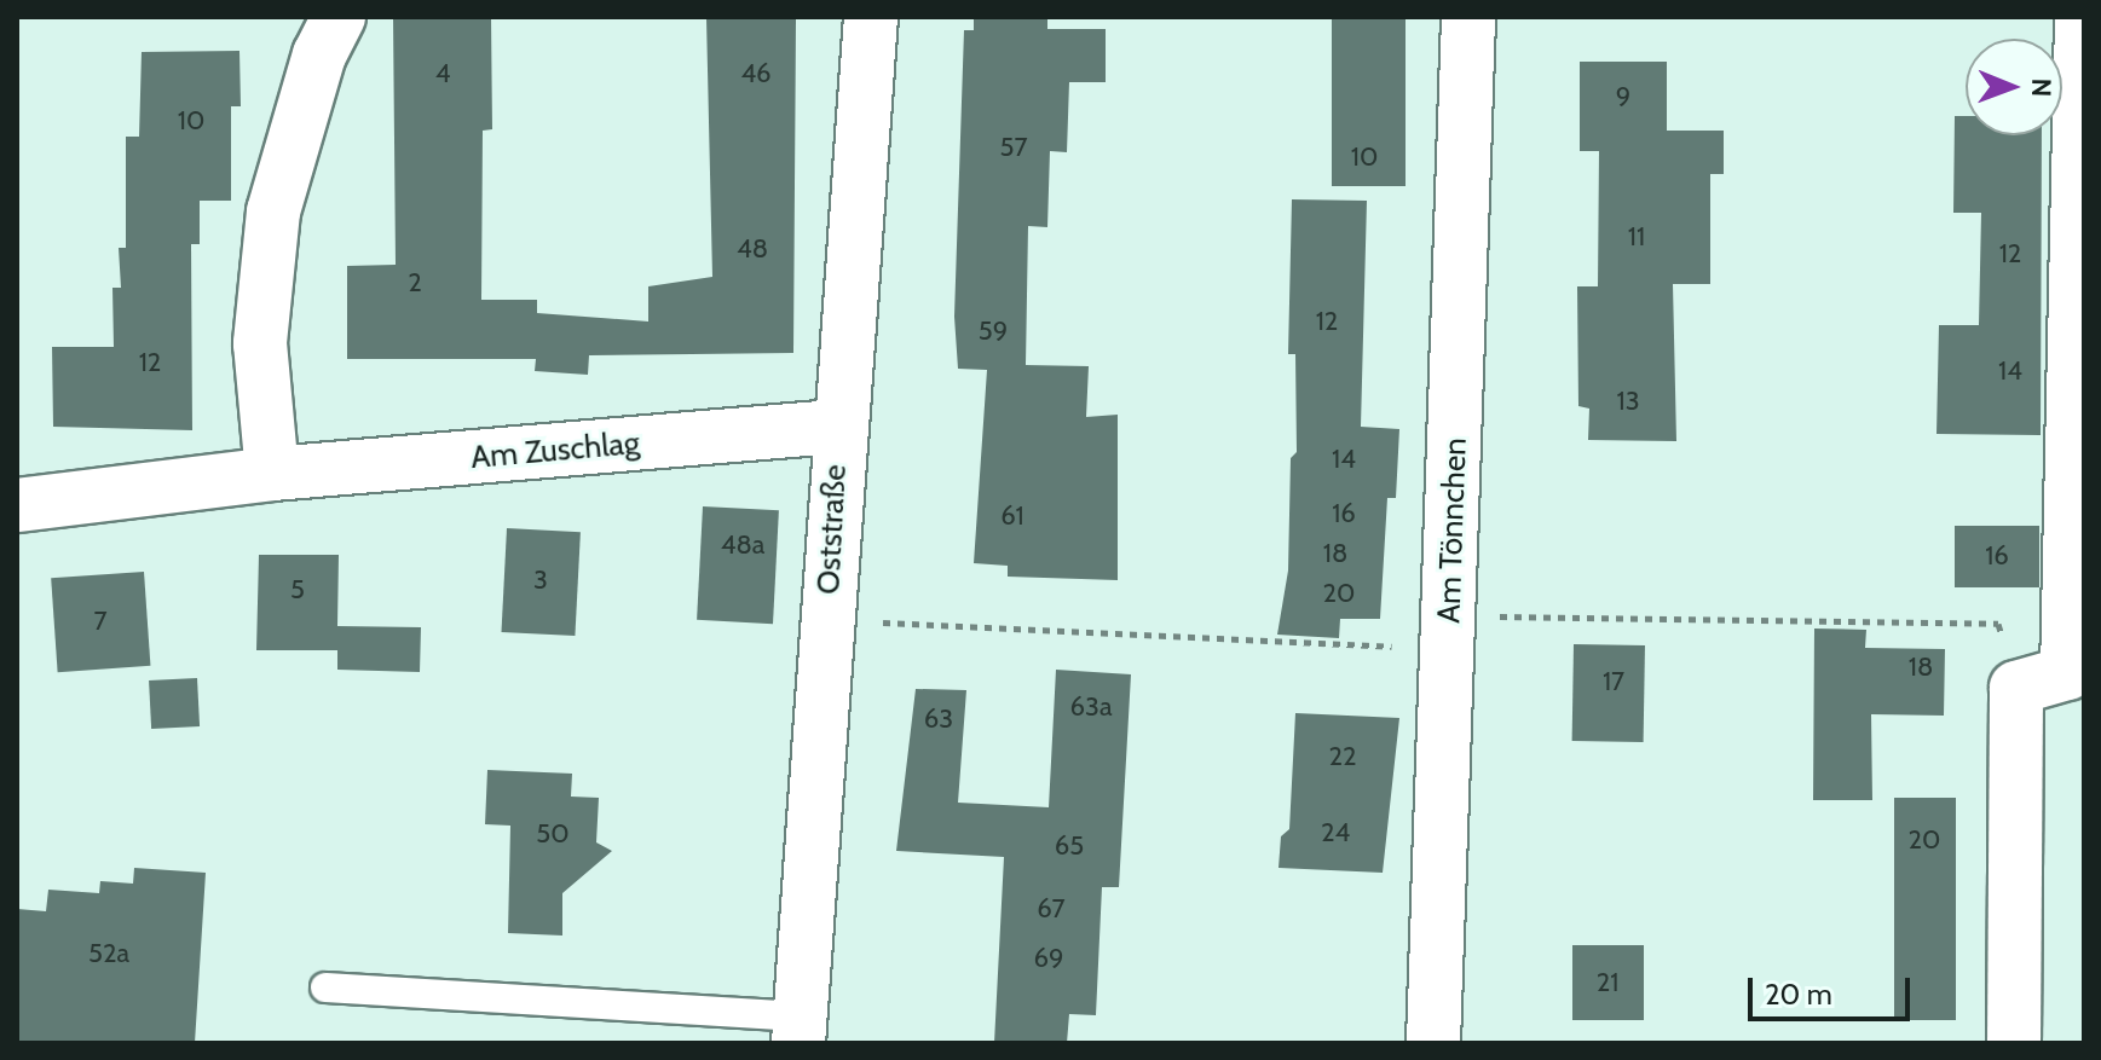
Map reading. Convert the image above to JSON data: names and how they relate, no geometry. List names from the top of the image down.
{
  "streets": {
    "street": ["Am Zuschlag", "Oststraße", "Am Tönnchen"]
  },
  "crossings": [
    ["Am Zuschlag", "Oststraße"]
  ],
  "house_numbers": [
    "4",
    "46",
    "9",
    "10",
    "57",
    "10",
    "11",
    "48",
    "12",
    "2",
    "12",
    "59",
    "12",
    "14",
    "13",
    "14",
    "16",
    "61",
    "48a",
    "18",
    "16",
    "3",
    "5",
    "20",
    "7",
    "18",
    "17",
    "63a",
    "63",
    "22",
    "24",
    "50",
    "20",
    "65",
    "67",
    "52a",
    "69",
    "21"
  ],
  "scale_bar": "20 m",
  "north": "right"
}
